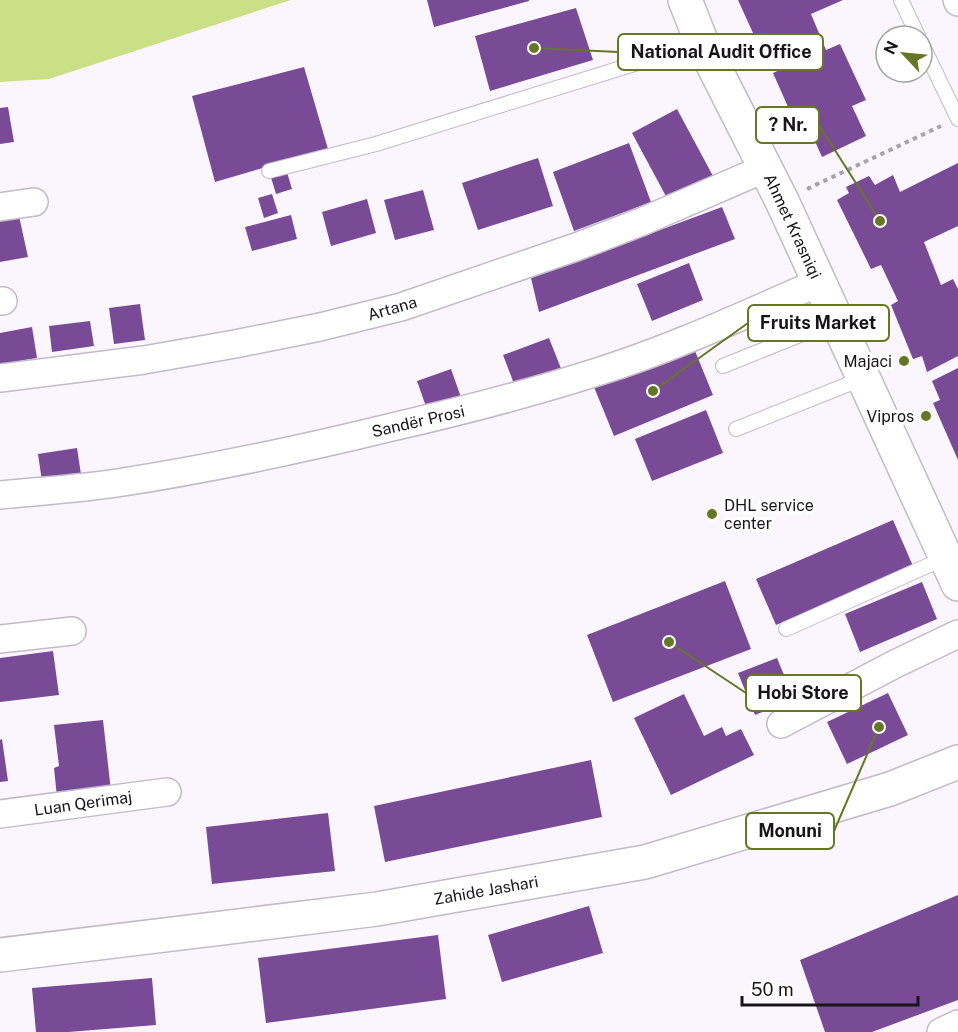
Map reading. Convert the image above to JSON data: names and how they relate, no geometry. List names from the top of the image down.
{
  "streets": {
    "street": [
      "Ahmet Krasniqi",
      "Artana",
      "Sandër Prosi",
      "Luan Qerimaj",
      "Zahide Jashari"
    ]
  },
  "crossings": [
    ["Ahmet Krasniqi", "Artana"],
    ["Ahmet Krasniqi", "Sandër Prosi"]
  ],
  "places": [
    "National Audit Office",
    "? Nr.",
    "Majaci",
    "Fruits Market",
    "Vipros",
    "DHL service center",
    "Hobi Store",
    "Monuni"
  ],
  "scale_bar": "50 m",
  "north": "top left"
}
